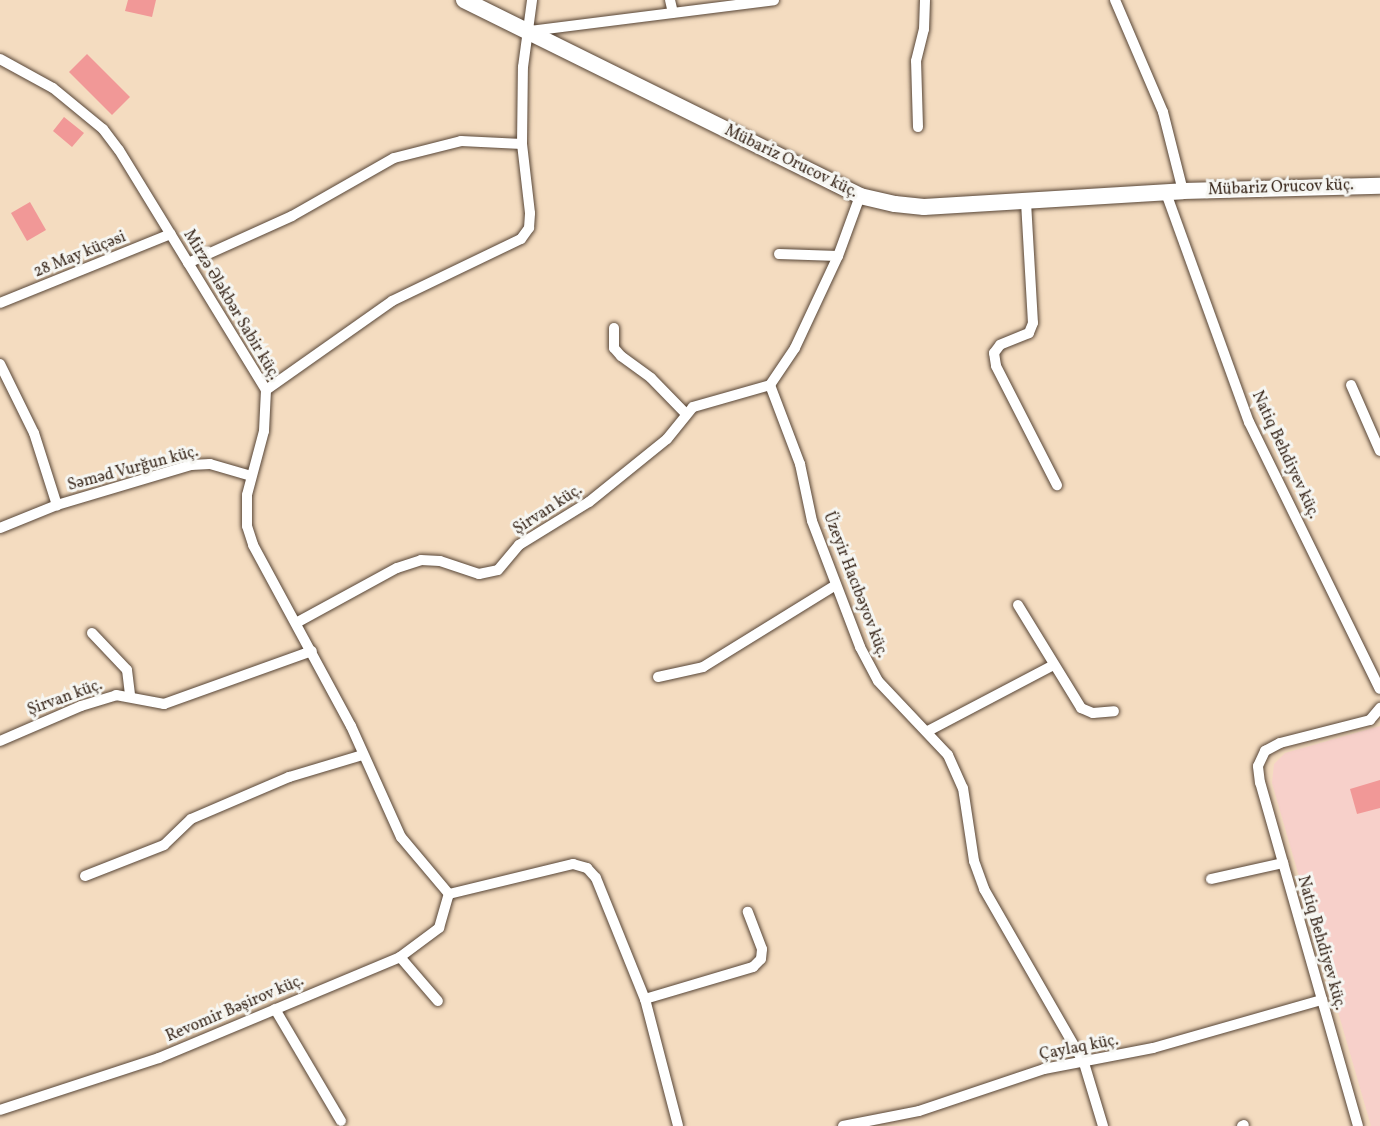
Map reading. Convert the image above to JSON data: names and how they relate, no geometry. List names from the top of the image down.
{
  "streets": {
    "street": [
      "Mübariz Orucov küç.",
      "28 May küçəsi",
      "Mirzə Ələkbər Sabir küç.",
      "Natiq Behdiyev küç.",
      "Səməd Vurğun küç.",
      "Şirvan küç.",
      "Üzeyir Hacıbəyov küç.",
      "Revomir Bəşirov küç.",
      "Çaylaq küç."
    ]
  },
  "crossings": [
    ["Mübariz Orucov küç.", "Natiq Behdiyev küç."],
    ["28 May küçəsi", "Mirzə Ələkbər Sabir küç."],
    ["Mirzə Ələkbər Sabir küç.", "Səməd Vurğun küç."],
    ["Mirzə Ələkbər Sabir küç.", "Şirvan küç."],
    ["Mirzə Ələkbər Sabir küç.", "Revomir Bəşirov küç."],
    ["Natiq Behdiyev küç.", "Çaylaq küç."],
    ["Şirvan küç.", "Üzeyir Hacıbəyov küç."],
    ["Üzeyir Hacıbəyov küç.", "Çaylaq küç."]
  ]
}
